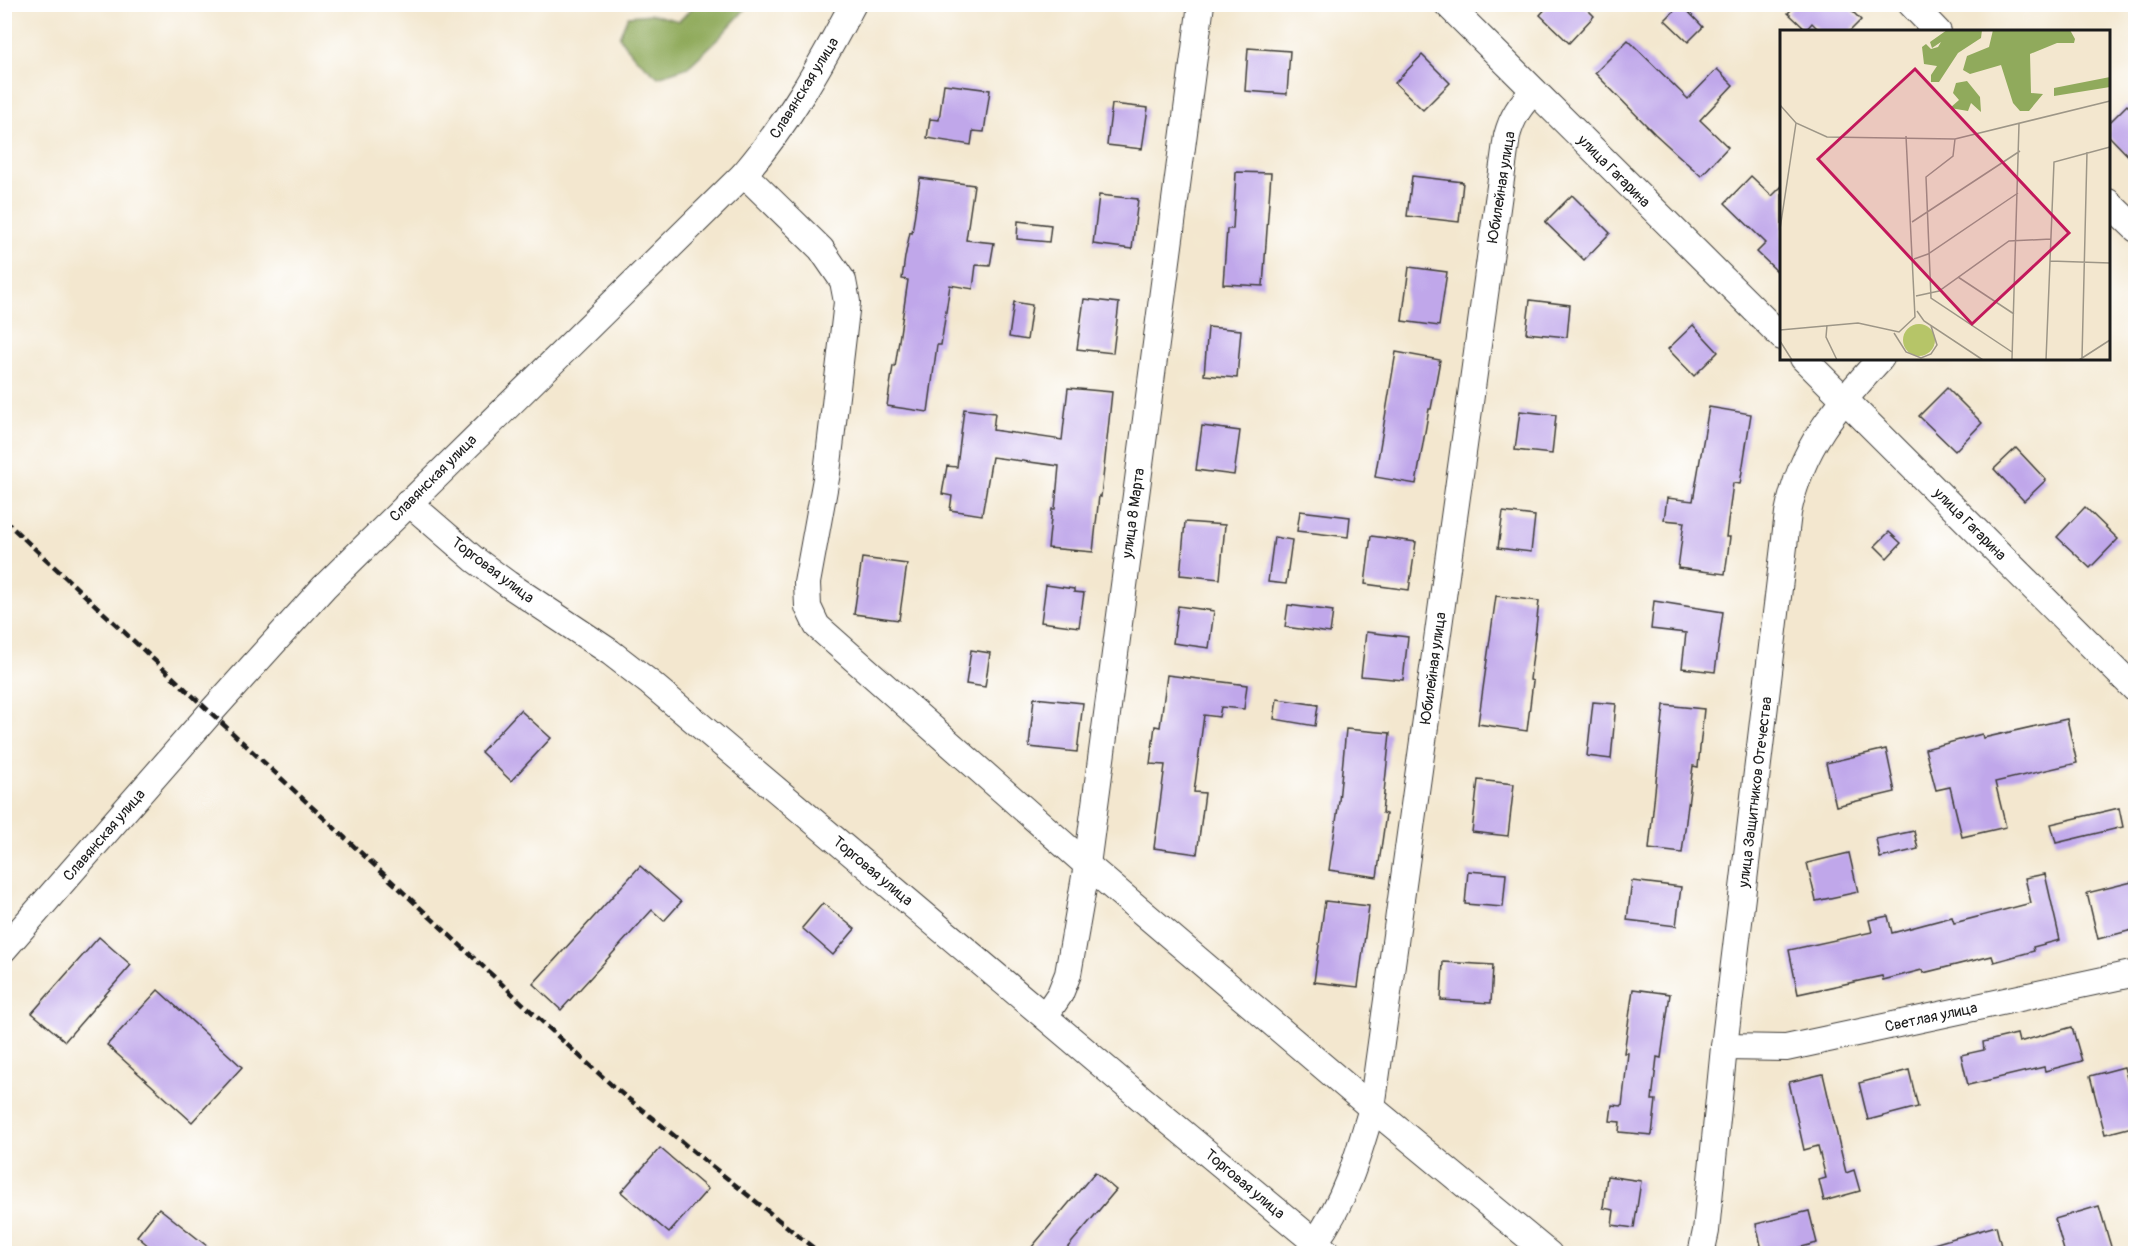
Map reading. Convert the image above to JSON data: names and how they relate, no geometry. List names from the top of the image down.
{
  "streets": {
    "street": [
      "Славянская улица",
      "улица Гагарина",
      "Юбилейная улица",
      "улица 8 Марта",
      "Торговая улица",
      "улица Защитников Отечества",
      "Светлая улица"
    ]
  },
  "crossings": [
    ["Славянская улица", "Торговая улица"],
    ["улица Гагарина", "Юбилейная улица"],
    ["улица Гагарина", "улица Защитников Отечества"],
    ["Юбилейная улица", "Торговая улица"],
    ["улица 8 Марта", "Торговая улица"],
    ["улица Защитников Отечества", "Светлая улица"]
  ]
}
